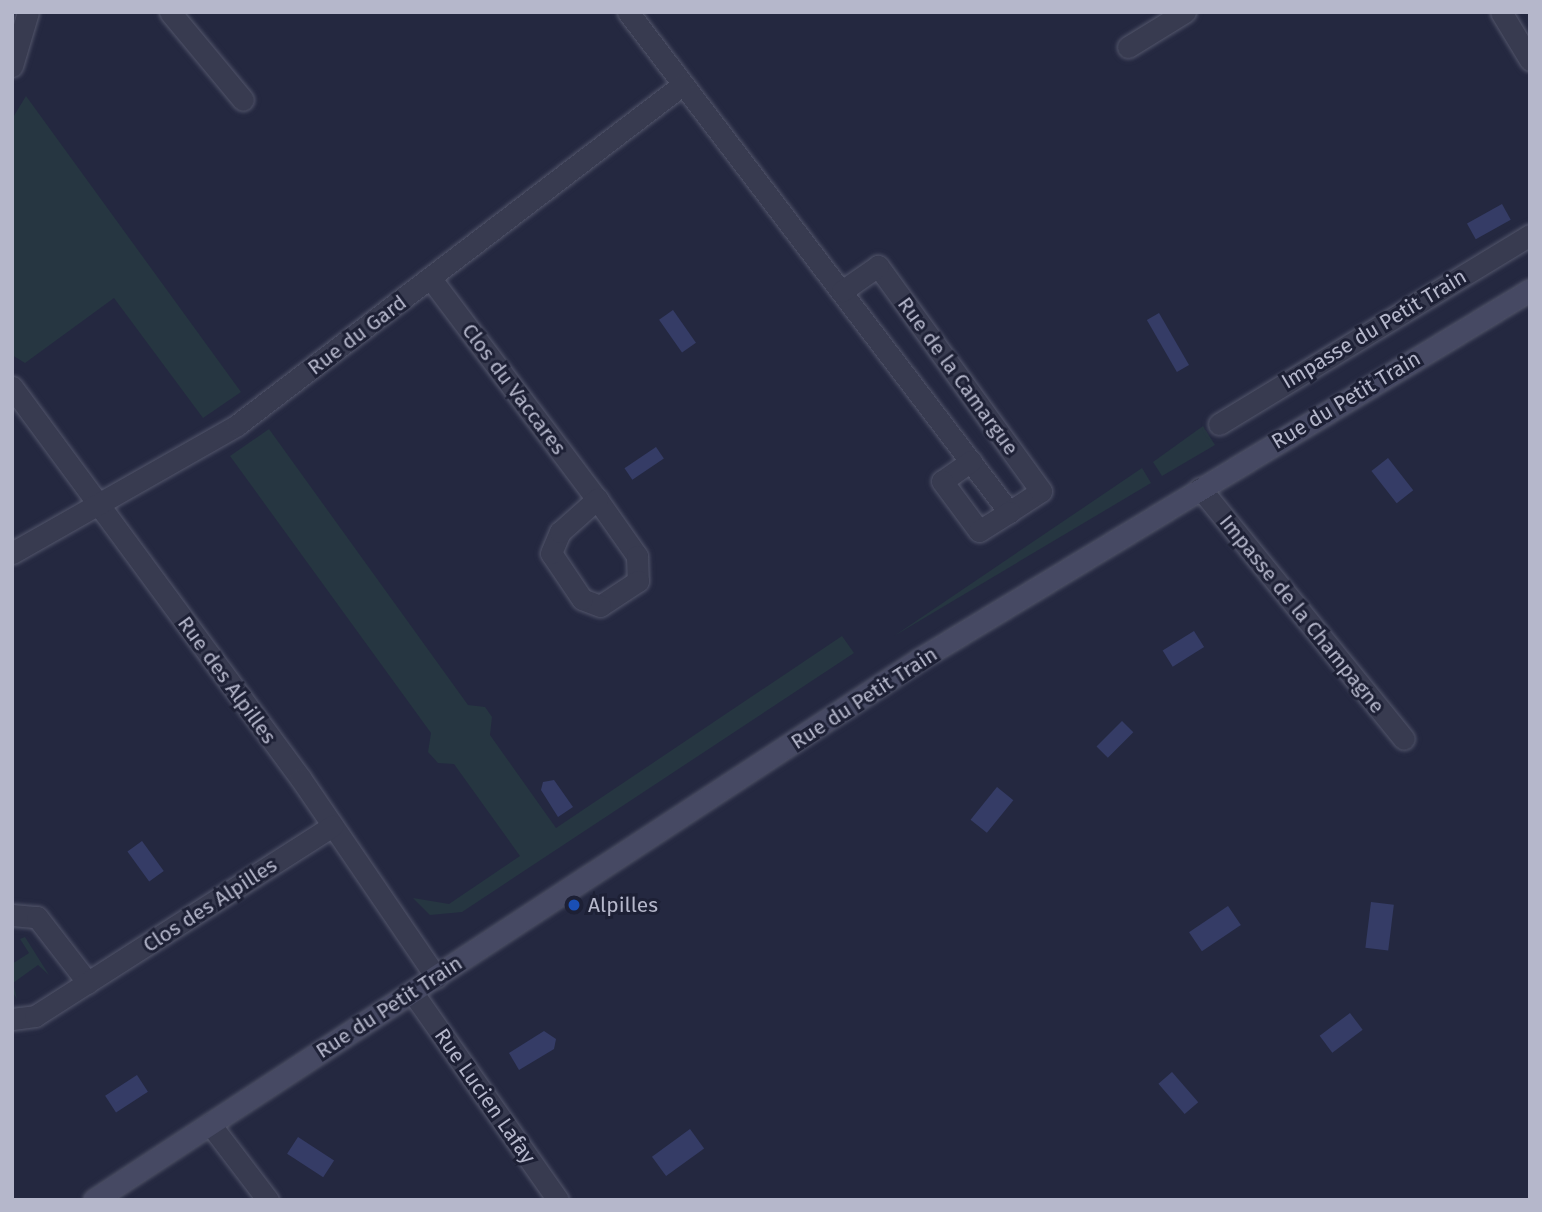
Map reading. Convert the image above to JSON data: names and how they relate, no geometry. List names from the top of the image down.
{
  "streets": {
    "street": [
      "Impasse du Petit Train",
      "Rue du Gard",
      "Rue de la Camargue",
      "Clos du Vaccares",
      "Rue du Petit Train",
      "Impasse de la Champagne",
      "Rue des Alpilles",
      "Clos des Alpilles",
      "Rue Lucien Lafay"
    ]
  },
  "crossings": [
    ["Rue du Gard", "Rue de la Camargue"],
    ["Rue du Gard", "Clos du Vaccares"],
    ["Rue du Gard", "Rue des Alpilles"],
    ["Rue du Petit Train", "Impasse de la Champagne"],
    ["Rue du Petit Train", "Rue des Alpilles"],
    ["Rue du Petit Train", "Rue Lucien Lafay"],
    ["Rue des Alpilles", "Clos des Alpilles"]
  ],
  "places": ["Alpilles"]
}
